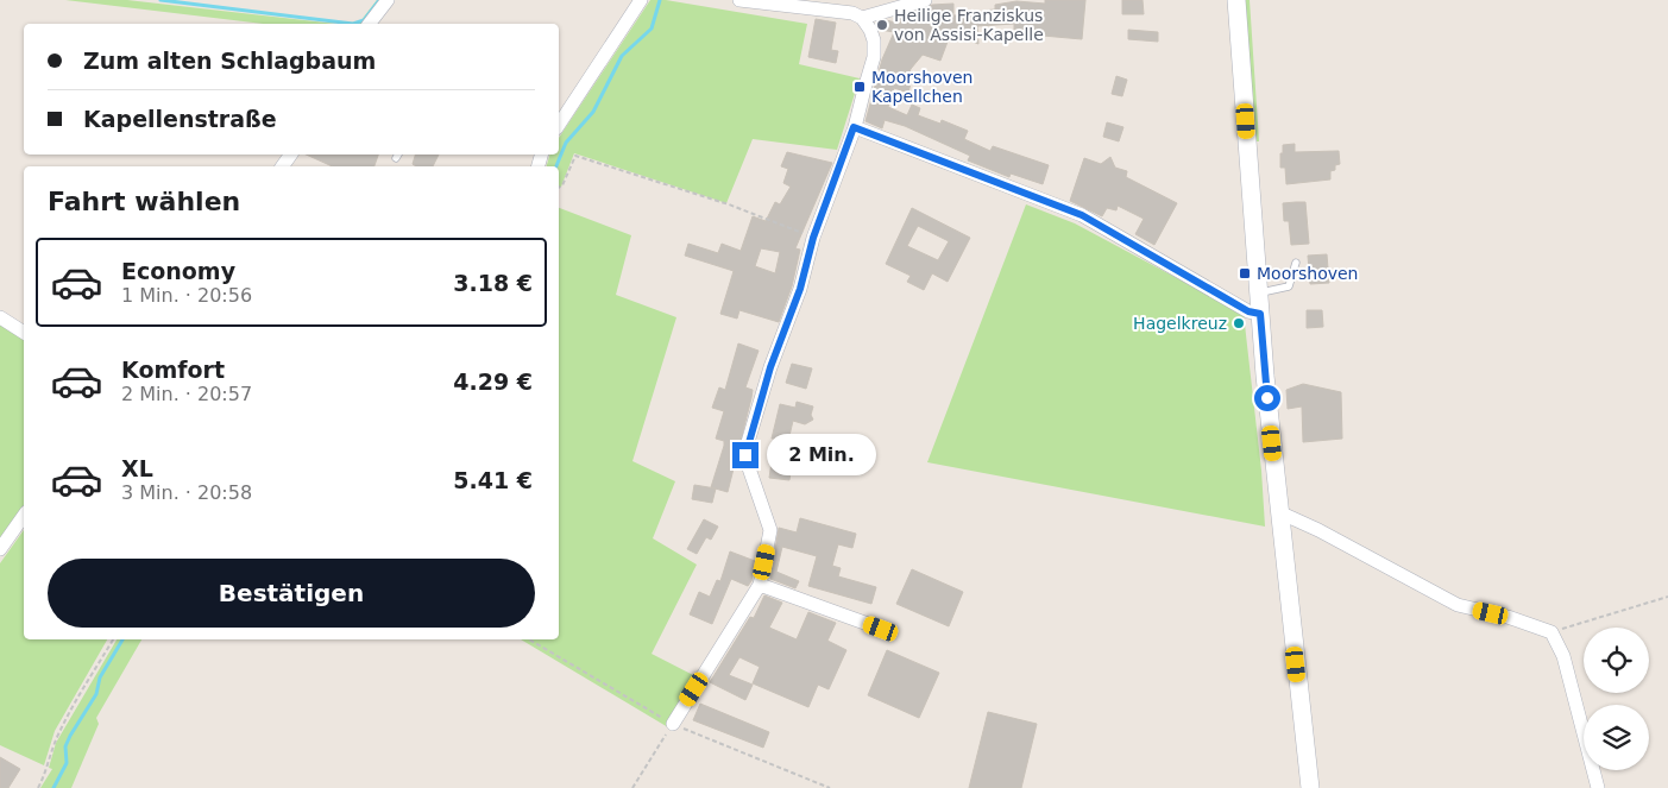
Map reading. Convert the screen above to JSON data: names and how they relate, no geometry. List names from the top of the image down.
{
  "places": {
    "other": ["Heilige Franziskus von Assisi-Kapelle", "Hagelkreuz"],
    "transit": ["Moorshoven Kapellchen", "Moorshoven"]
  },
  "page": {
    "banner": ["Zum alten Schlagbaum", "Kapellenstraße"],
    "heading": "Fahrt wählen",
    "list": [
      {
        "name": "Economy",
        "note": "1 Min. · 20:56",
        "value": "3.18 €"
      },
      {
        "name": "Komfort",
        "note": "2 Min. · 20:57",
        "value": "4.29 €"
      },
      {
        "name": "XL",
        "note": "3 Min. · 20:58",
        "value": "5.41 €"
      }
    ],
    "bubble": "2 Min.",
    "buttons": "Bestätigen"
  }
}
